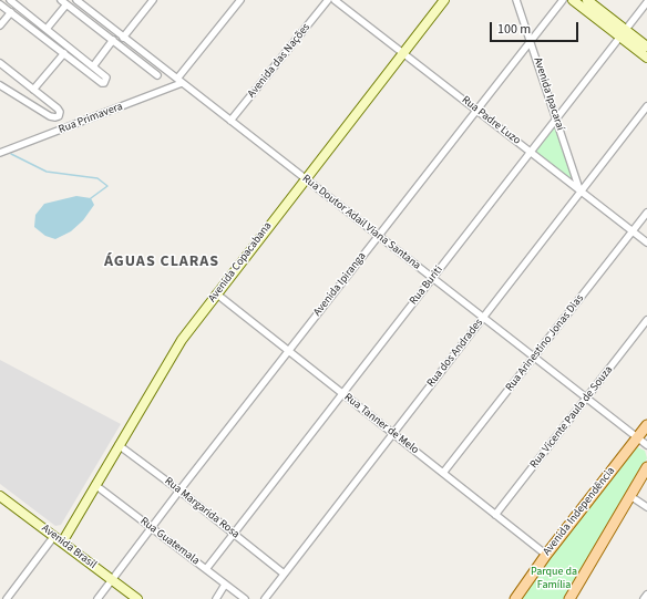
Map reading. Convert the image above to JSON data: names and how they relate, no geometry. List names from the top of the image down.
{
  "streets": {
    "main road": ["Avenida Independência"],
    "street": [
      "Avenida das Nações",
      "Avenida Ipacaraí",
      "Rua Primavera",
      "Rua Padre Luzo",
      "Rua Doutor Adail Viana Santana",
      "Avenida Copacabana",
      "Avenida Ipiranga",
      "Rua Buriti",
      "Rua Arinestino Jonas Dias",
      "Rua dos Andrades",
      "Rua Vicente Paula de Souza",
      "Rua Tanner de Melo",
      "Rua Margarida Rosa",
      "Rua Guatemala",
      "Avenida Brasil"
    ]
  },
  "crossings": [
    ["Avenida das Nações", "Rua Doutor Adail Viana Santana"],
    ["Avenida Ipacaraí", "Rua Padre Luzo"],
    ["Avenida Ipacaraí", "Avenida Ipiranga"],
    ["Avenida Ipacaraí", "Rua Buriti"],
    ["Avenida Ipacaraí", "Rua dos Andrades"],
    ["Rua Primavera", "Rua Doutor Adail Viana Santana"],
    ["Rua Padre Luzo", "Avenida Copacabana"],
    ["Rua Padre Luzo", "Avenida Ipiranga"],
    ["Rua Padre Luzo", "Rua Buriti"],
    ["Rua Padre Luzo", "Rua Arinestino Jonas Dias"],
    ["Rua Padre Luzo", "Rua dos Andrades"],
    ["Rua Doutor Adail Viana Santana", "Avenida Copacabana"],
    ["Rua Doutor Adail Viana Santana", "Avenida Ipiranga"],
    ["Rua Doutor Adail Viana Santana", "Rua Buriti"],
    ["Rua Doutor Adail Viana Santana", "Rua Arinestino Jonas Dias"],
    ["Rua Doutor Adail Viana Santana", "Rua dos Andrades"],
    ["Rua Doutor Adail Viana Santana", "Rua Vicente Paula de Souza"],
    ["Rua Doutor Adail Viana Santana", "Avenida Independência"],
    ["Avenida Copacabana", "Rua Tanner de Melo"],
    ["Avenida Copacabana", "Rua Margarida Rosa"],
    ["Avenida Copacabana", "Rua Guatemala"],
    ["Avenida Copacabana", "Avenida Brasil"],
    ["Avenida Ipiranga", "Rua Tanner de Melo"],
    ["Avenida Ipiranga", "Rua Margarida Rosa"],
    ["Avenida Ipiranga", "Rua Guatemala"],
    ["Avenida Ipiranga", "Avenida Brasil"],
    ["Rua Buriti", "Rua Tanner de Melo"],
    ["Rua Buriti", "Rua Margarida Rosa"],
    ["Rua Buriti", "Rua Guatemala"],
    ["Rua Arinestino Jonas Dias", "Rua Tanner de Melo"],
    ["Rua dos Andrades", "Rua Tanner de Melo"],
    ["Rua dos Andrades", "Rua Margarida Rosa"],
    ["Rua Vicente Paula de Souza", "Rua Tanner de Melo"],
    ["Rua Tanner de Melo", "Avenida Independência"]
  ],
  "districts": ["ÁGUAS CLARAS"],
  "parks": ["Parque da Família"],
  "scale_bar": "100 m"
}
